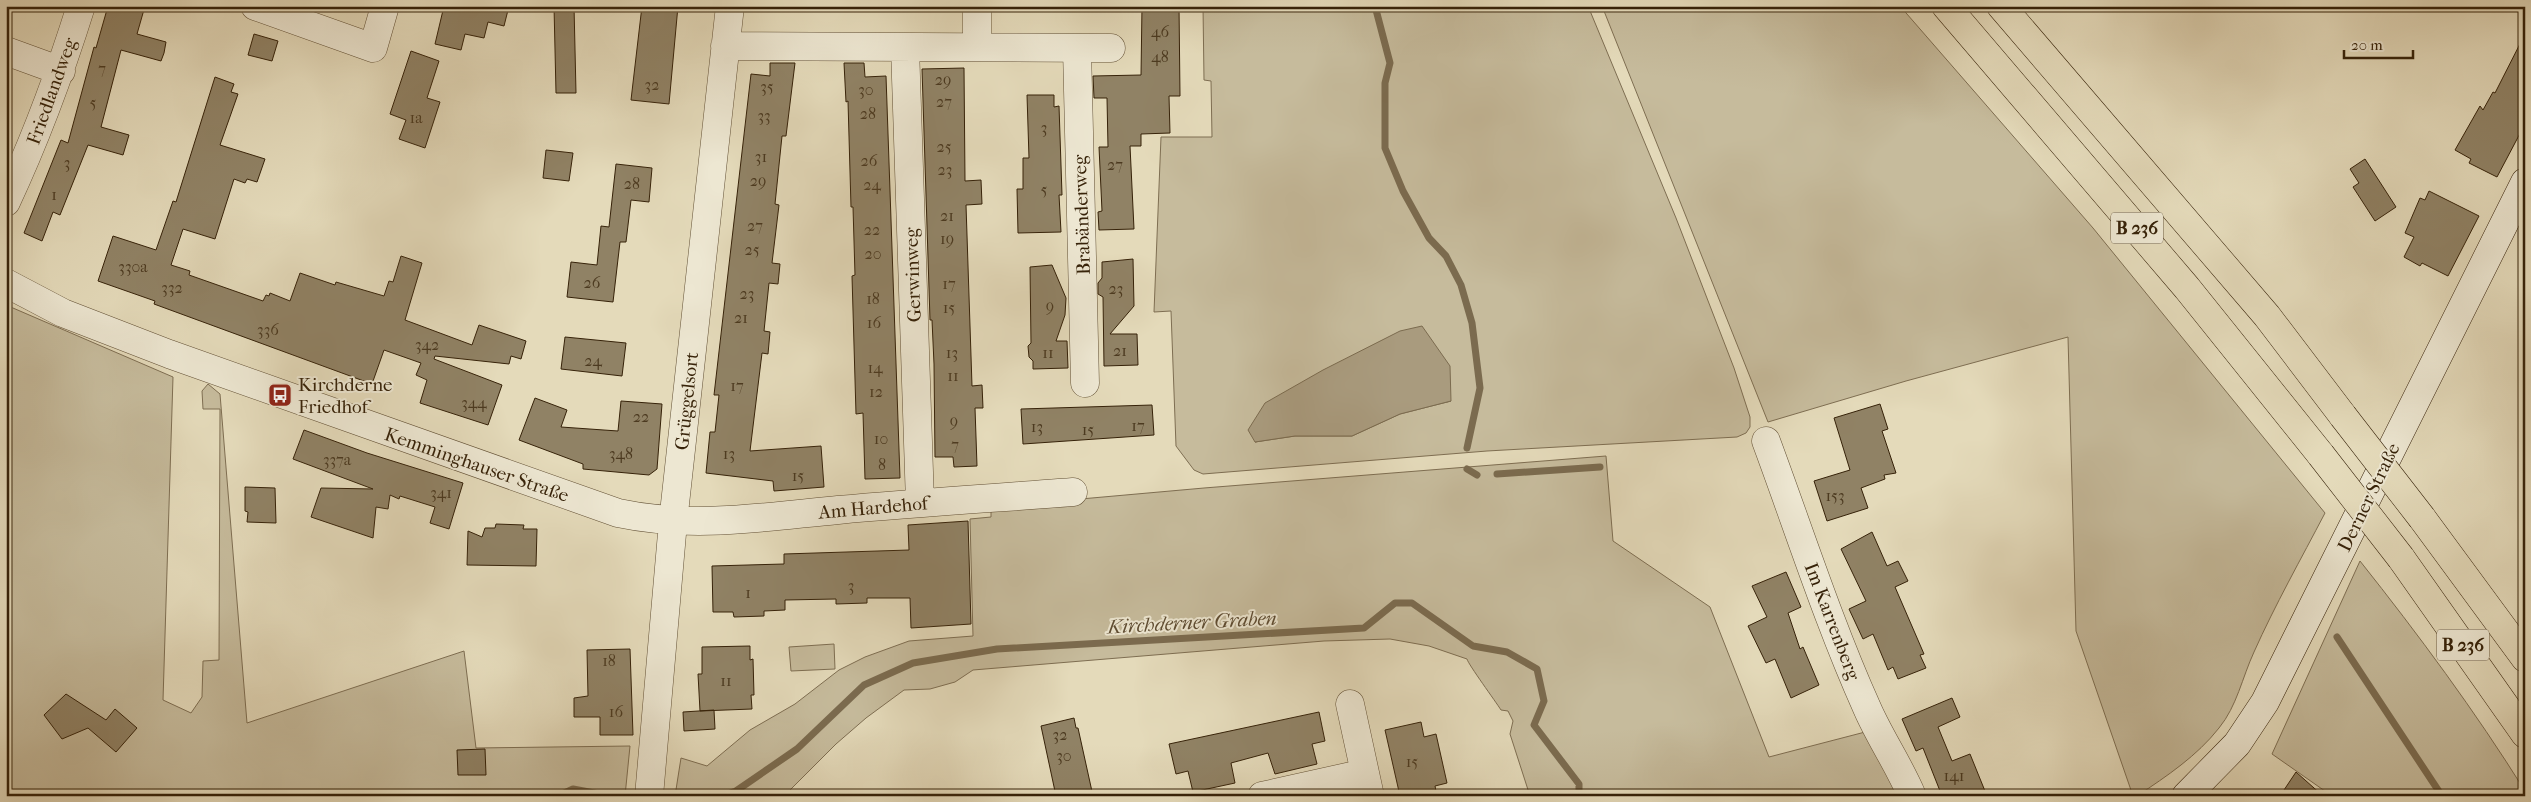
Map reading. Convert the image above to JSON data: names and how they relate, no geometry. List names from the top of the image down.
{
  "streets": {
    "highway": ["B 236"],
    "street": [
      "Friedlandweg",
      "Brabänderweg",
      "Gerwinweg",
      "Grüggelsort",
      "Kemminghauser Straße",
      "Derner Straße",
      "Am Hardehof",
      "Im Karrenberg"
    ]
  },
  "crossings": [
    ["Gerwinweg", "Am Hardehof"],
    ["Grüggelsort", "Kemminghauser Straße"],
    ["Grüggelsort", "Am Hardehof"],
    ["Kemminghauser Straße", "Am Hardehof"]
  ],
  "water": ["Kirchderner Graben"],
  "places": {
    "bus stop": ["Kirchderne Friedhof"]
  },
  "house_numbers": [
    "46",
    "48",
    "7",
    "29",
    "32",
    "35",
    "30",
    "27",
    "5",
    "28",
    "33",
    "1a",
    "3",
    "25",
    "31",
    "26",
    "3",
    "27",
    "23",
    "29",
    "28",
    "24",
    "5",
    "1",
    "21",
    "27",
    "22",
    "19",
    "25",
    "20",
    "330a",
    "26",
    "17",
    "332",
    "23",
    "23",
    "18",
    "9",
    "15",
    "21",
    "16",
    "336",
    "342",
    "21",
    "13",
    "11",
    "24",
    "14",
    "11",
    "17",
    "12",
    "344",
    "22",
    "9",
    "17",
    "13",
    "15",
    "10",
    "7",
    "348",
    "13",
    "337a",
    "8",
    "15",
    "341",
    "153",
    "3",
    "1",
    "18",
    "11",
    "16",
    "32",
    "30",
    "15",
    "141"
  ],
  "scale_bar": "20 m"
}
